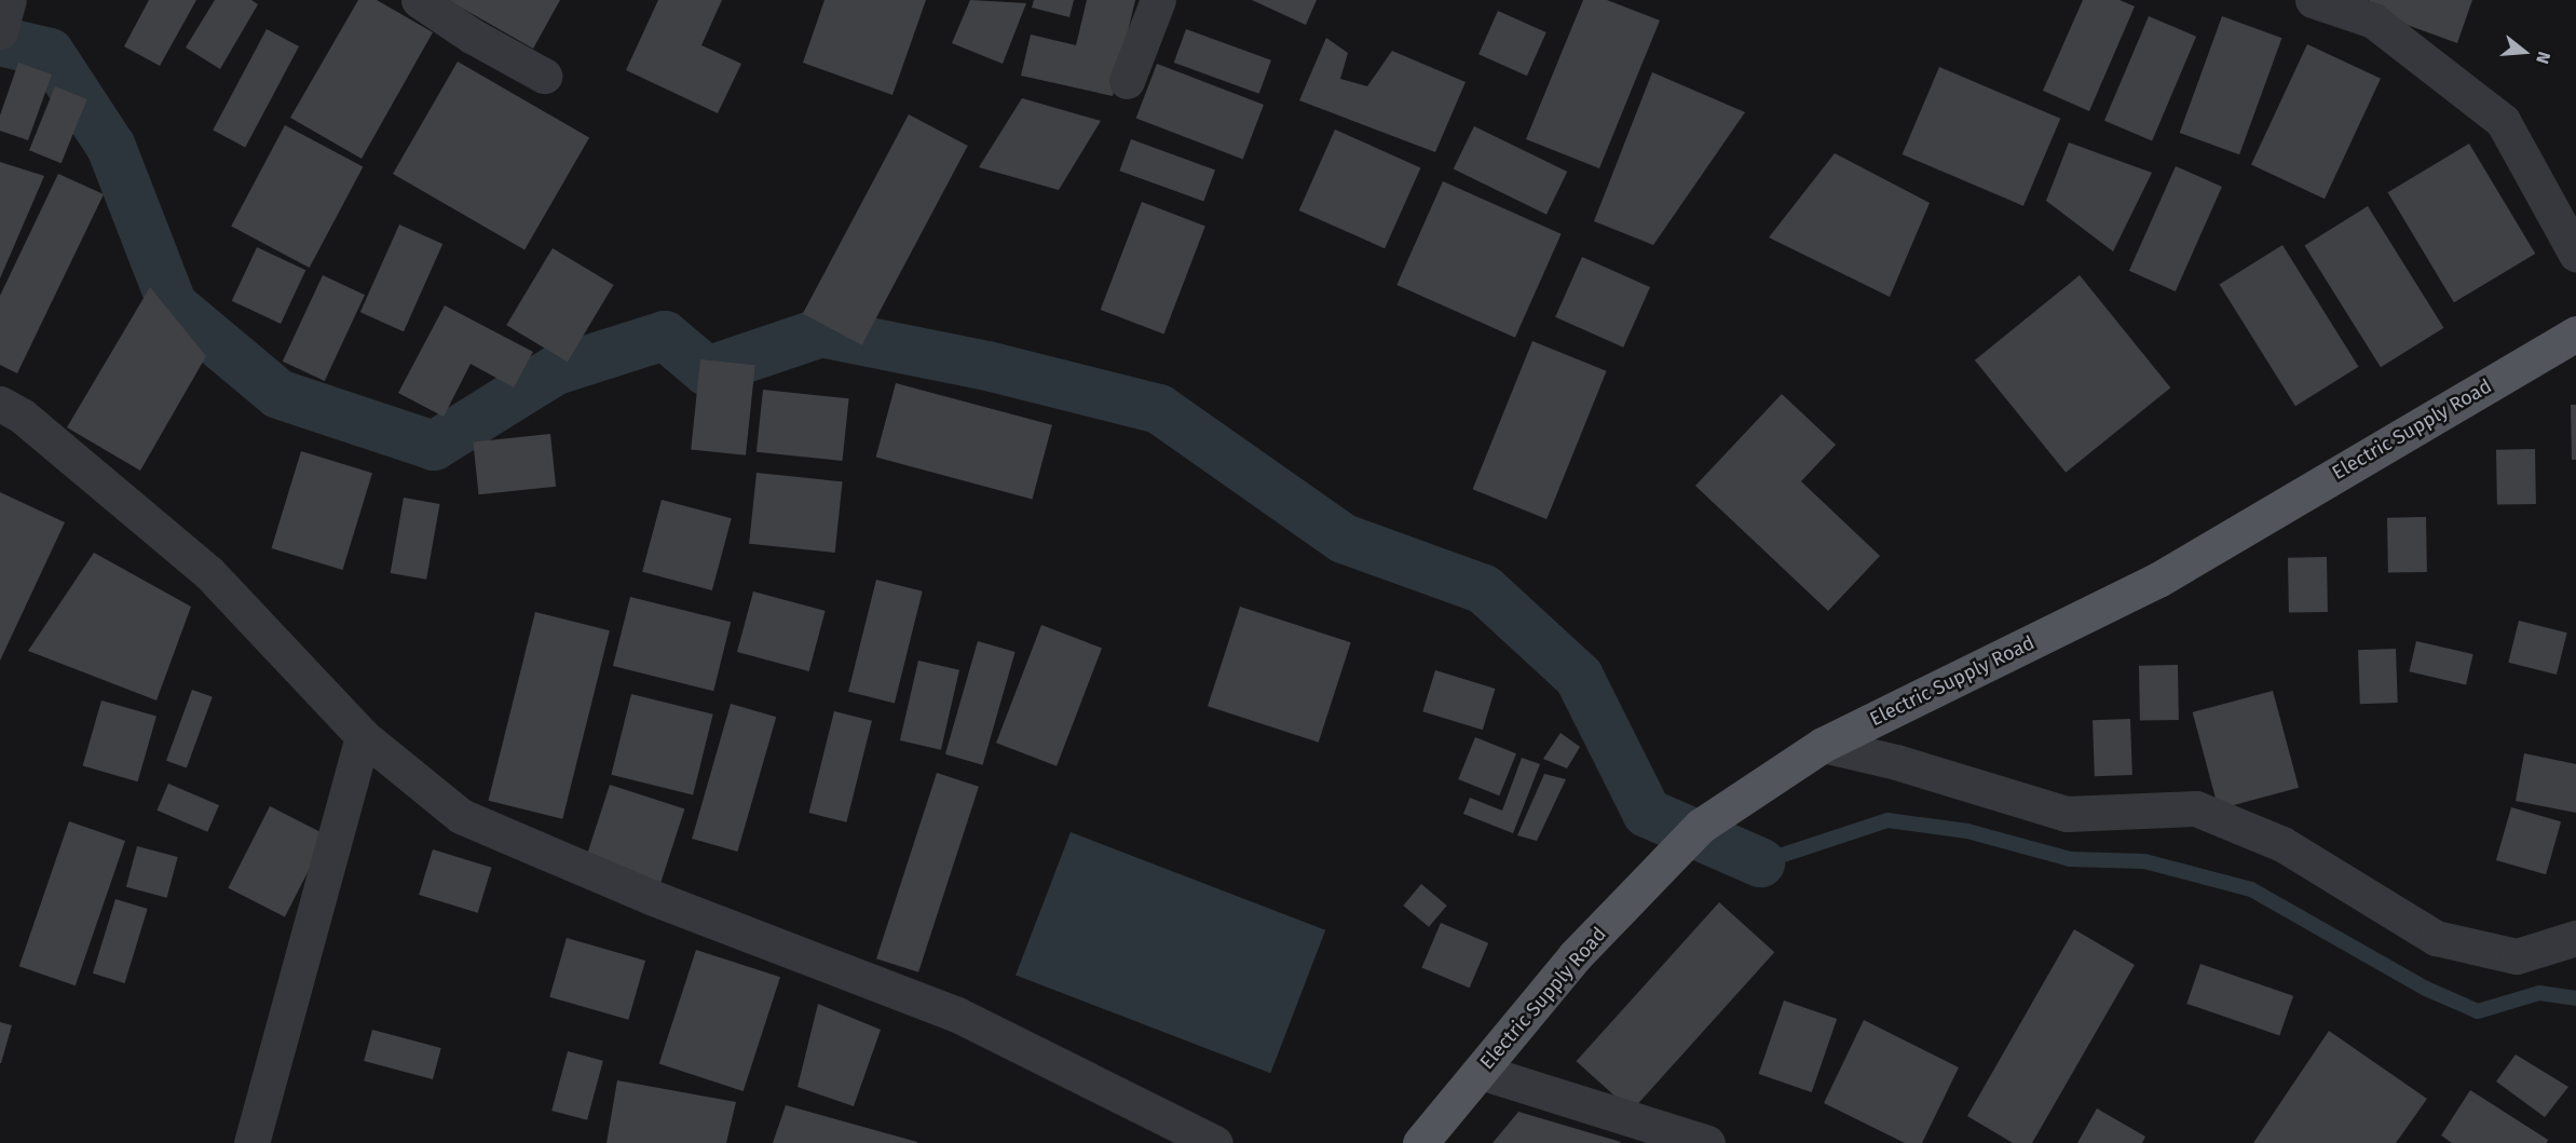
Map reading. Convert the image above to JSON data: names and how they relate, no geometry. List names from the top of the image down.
{
  "streets": {
    "main road": ["Electric Supply Road"]
  },
  "north": "right"
}
